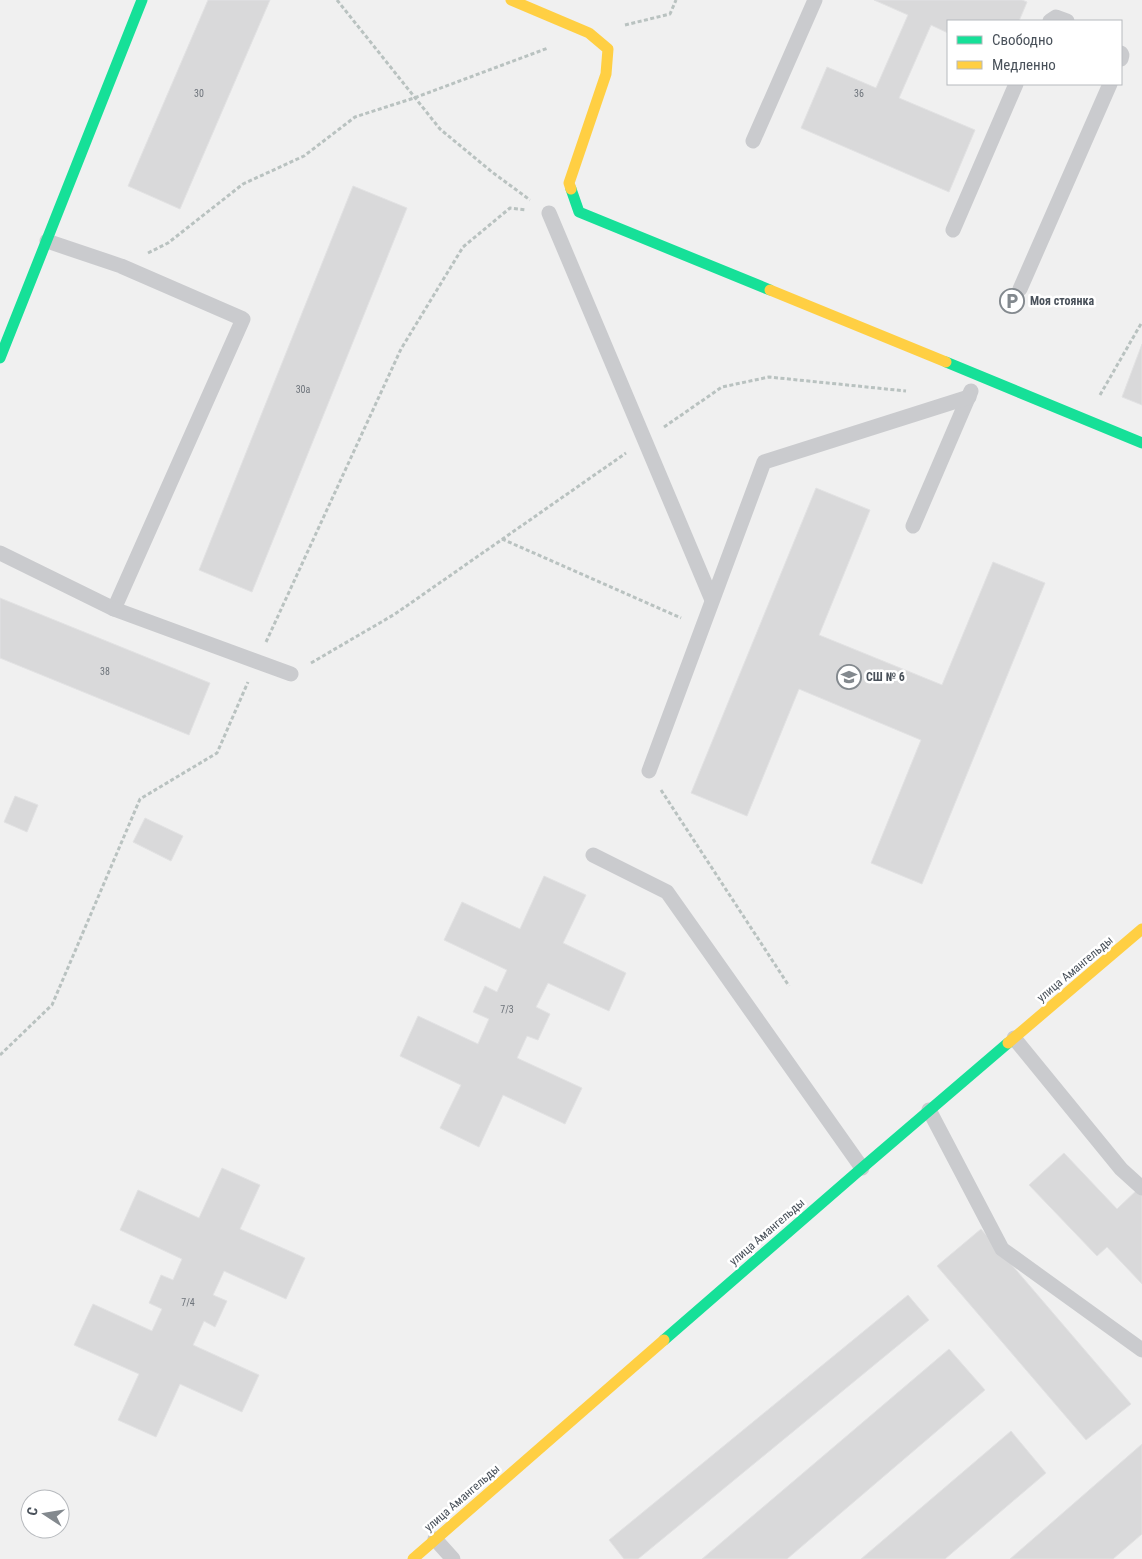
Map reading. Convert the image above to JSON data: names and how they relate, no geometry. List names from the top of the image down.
{
  "streets": {
    "street": ["улица Амангельды"]
  },
  "places": {
    "parking": ["Моя стоянка"],
    "school or university": ["СШ № 6"]
  },
  "house_numbers": [
    "30",
    "36",
    "30а",
    "38",
    "7/3",
    "7/4"
  ],
  "legend": ["Свободно", "Медленно"],
  "north": "left"
}
